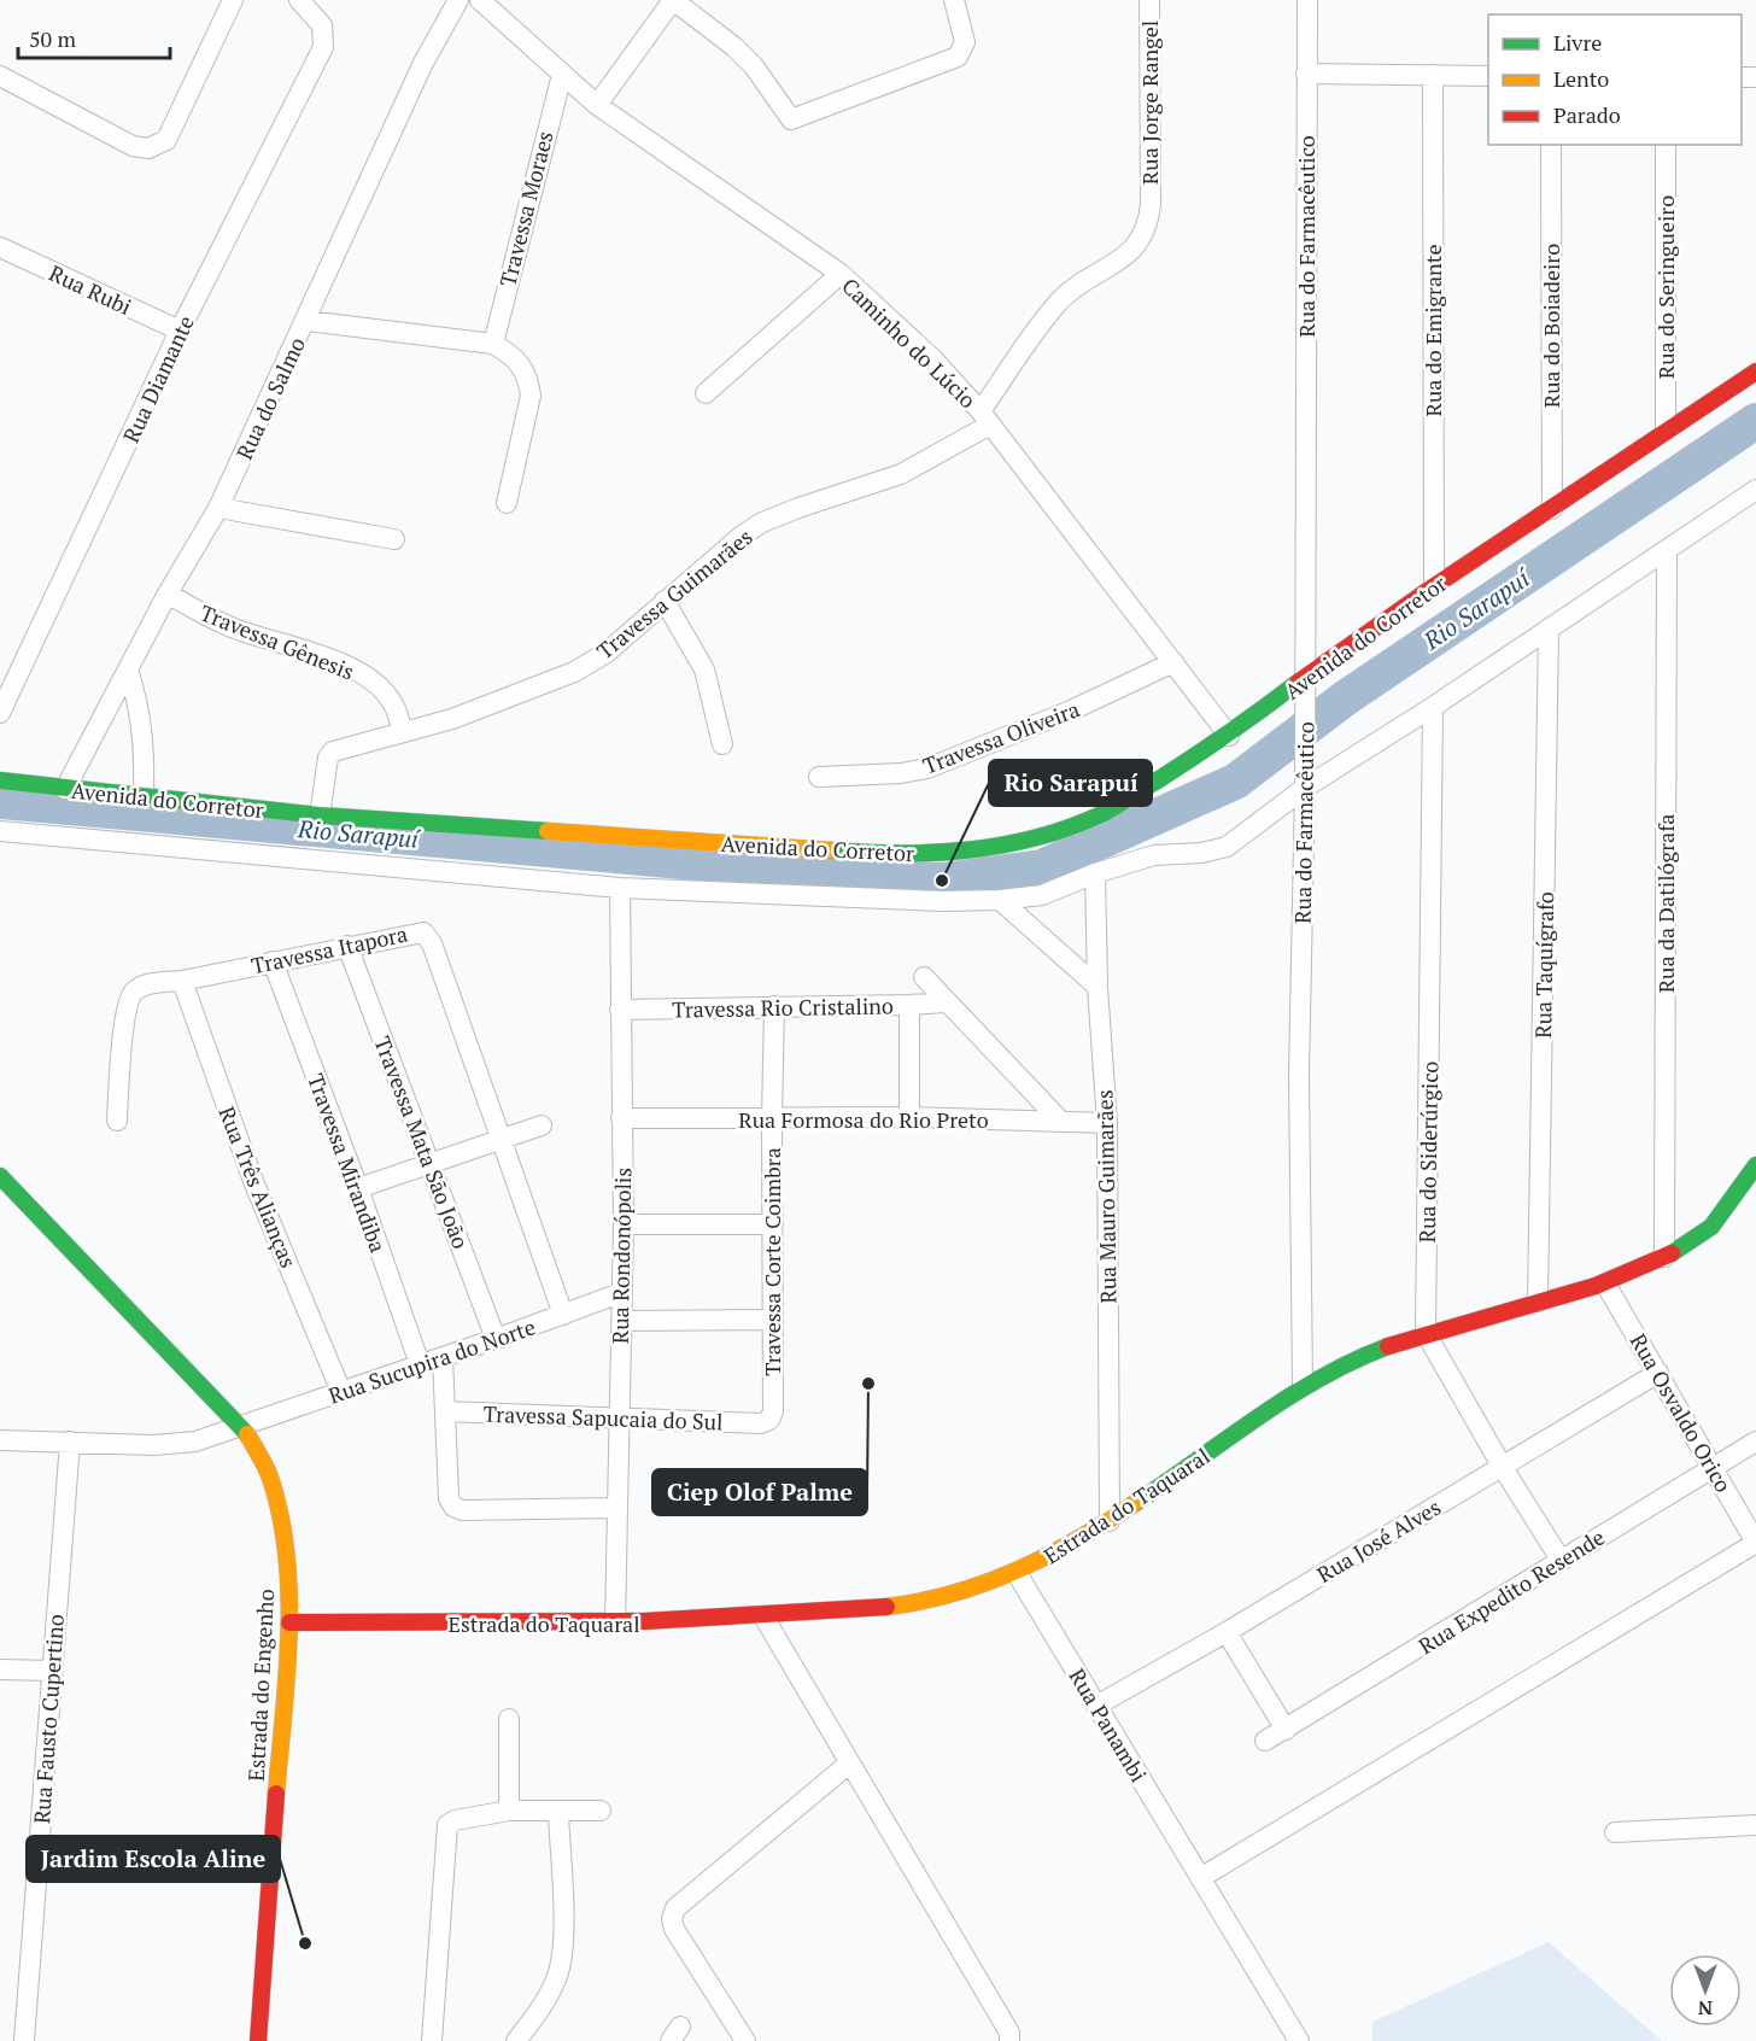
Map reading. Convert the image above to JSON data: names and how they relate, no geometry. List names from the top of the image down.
{
  "streets": {
    "street": [
      "Rua Jorge Rangel",
      "Travessa Moraes",
      "Rua do Farmacêutico",
      "Rua do Seringueiro",
      "Rua Rubi",
      "Rua do Boiadeiro",
      "Rua do Emigrante",
      "Caminho do Lúcio",
      "Rua Diamante",
      "Rua do Salmo",
      "Travessa Guimarães",
      "Avenida do Corretor",
      "Travessa Gênesis",
      "Travessa Oliveira",
      "Rua da Datilógrafa",
      "Travessa Itapora",
      "Rua Taquígrafo",
      "Travessa Rio Cristalino",
      "Rua Formosa do Rio Preto",
      "Travessa Mata São João",
      "Rua do Siderúrgico",
      "Travessa Mirandiba",
      "Rua Três Alianças",
      "Rua Mauro Guimarães",
      "Rua Rondonópolis",
      "Travessa Corte Coimbra",
      "Rua Sucupira do Norte",
      "Rua Osvaldo Orico",
      "Travessa Sapucaia do Sul",
      "Estrada do Taquaral",
      "Rua José Alves",
      "Rua Expedito Resende",
      "Estrada do Engenho",
      "Rua Fausto Cupertino",
      "Rua Panambi"
    ]
  },
  "crossings": [
    ["Rua Jorge Rangel", "Caminho do Lúcio"],
    ["Rua Jorge Rangel", "Travessa Guimarães"],
    ["Travessa Moraes", "Caminho do Lúcio"],
    ["Rua do Farmacêutico", "Avenida do Corretor"],
    ["Rua do Farmacêutico", "Estrada do Taquaral"],
    ["Rua do Seringueiro", "Avenida do Corretor"],
    ["Rua Rubi", "Rua Diamante"],
    ["Rua do Boiadeiro", "Avenida do Corretor"],
    ["Rua do Emigrante", "Avenida do Corretor"],
    ["Caminho do Lúcio", "Travessa Guimarães"],
    ["Caminho do Lúcio", "Avenida do Corretor"],
    ["Caminho do Lúcio", "Travessa Oliveira"],
    ["Rua do Salmo", "Avenida do Corretor"],
    ["Rua do Salmo", "Travessa Gênesis"],
    ["Travessa Guimarães", "Avenida do Corretor"],
    ["Travessa Guimarães", "Travessa Gênesis"],
    ["Rua da Datilógrafa", "Estrada do Taquaral"],
    ["Travessa Itapora", "Travessa Mata São João"],
    ["Travessa Itapora", "Travessa Mirandiba"],
    ["Travessa Itapora", "Rua Três Alianças"],
    ["Travessa Itapora", "Rua Sucupira do Norte"],
    ["Rua Taquígrafo", "Estrada do Taquaral"],
    ["Travessa Rio Cristalino", "Rua Rondonópolis"],
    ["Travessa Rio Cristalino", "Travessa Corte Coimbra"],
    ["Rua Formosa do Rio Preto", "Rua Mauro Guimarães"],
    ["Rua Formosa do Rio Preto", "Rua Rondonópolis"],
    ["Rua Formosa do Rio Preto", "Travessa Corte Coimbra"],
    ["Travessa Mata São João", "Rua Sucupira do Norte"],
    ["Rua do Siderúrgico", "Estrada do Taquaral"],
    ["Travessa Mirandiba", "Rua Sucupira do Norte"],
    ["Rua Três Alianças", "Rua Sucupira do Norte"],
    ["Rua Mauro Guimarães", "Estrada do Taquaral"],
    ["Rua Rondonópolis", "Rua Sucupira do Norte"],
    ["Rua Rondonópolis", "Travessa Sapucaia do Sul"],
    ["Rua Rondonópolis", "Estrada do Taquaral"],
    ["Travessa Corte Coimbra", "Travessa Sapucaia do Sul"],
    ["Rua Sucupira do Norte", "Estrada do Engenho"],
    ["Rua Sucupira do Norte", "Rua Fausto Cupertino"],
    ["Rua Osvaldo Orico", "Estrada do Taquaral"],
    ["Rua Osvaldo Orico", "Rua José Alves"],
    ["Rua Osvaldo Orico", "Rua Expedito Resende"],
    ["Estrada do Taquaral", "Estrada do Engenho"],
    ["Estrada do Taquaral", "Rua Panambi"],
    ["Rua José Alves", "Rua Panambi"]
  ],
  "water": ["Rio Sarapuí"],
  "places": ["Rio Sarapuí", "Ciep Olof Palme", "Jardim Escola Aline"],
  "legend": ["Livre", "Lento", "Parado"],
  "scale_bar": "50 m",
  "north": "bottom"
}
